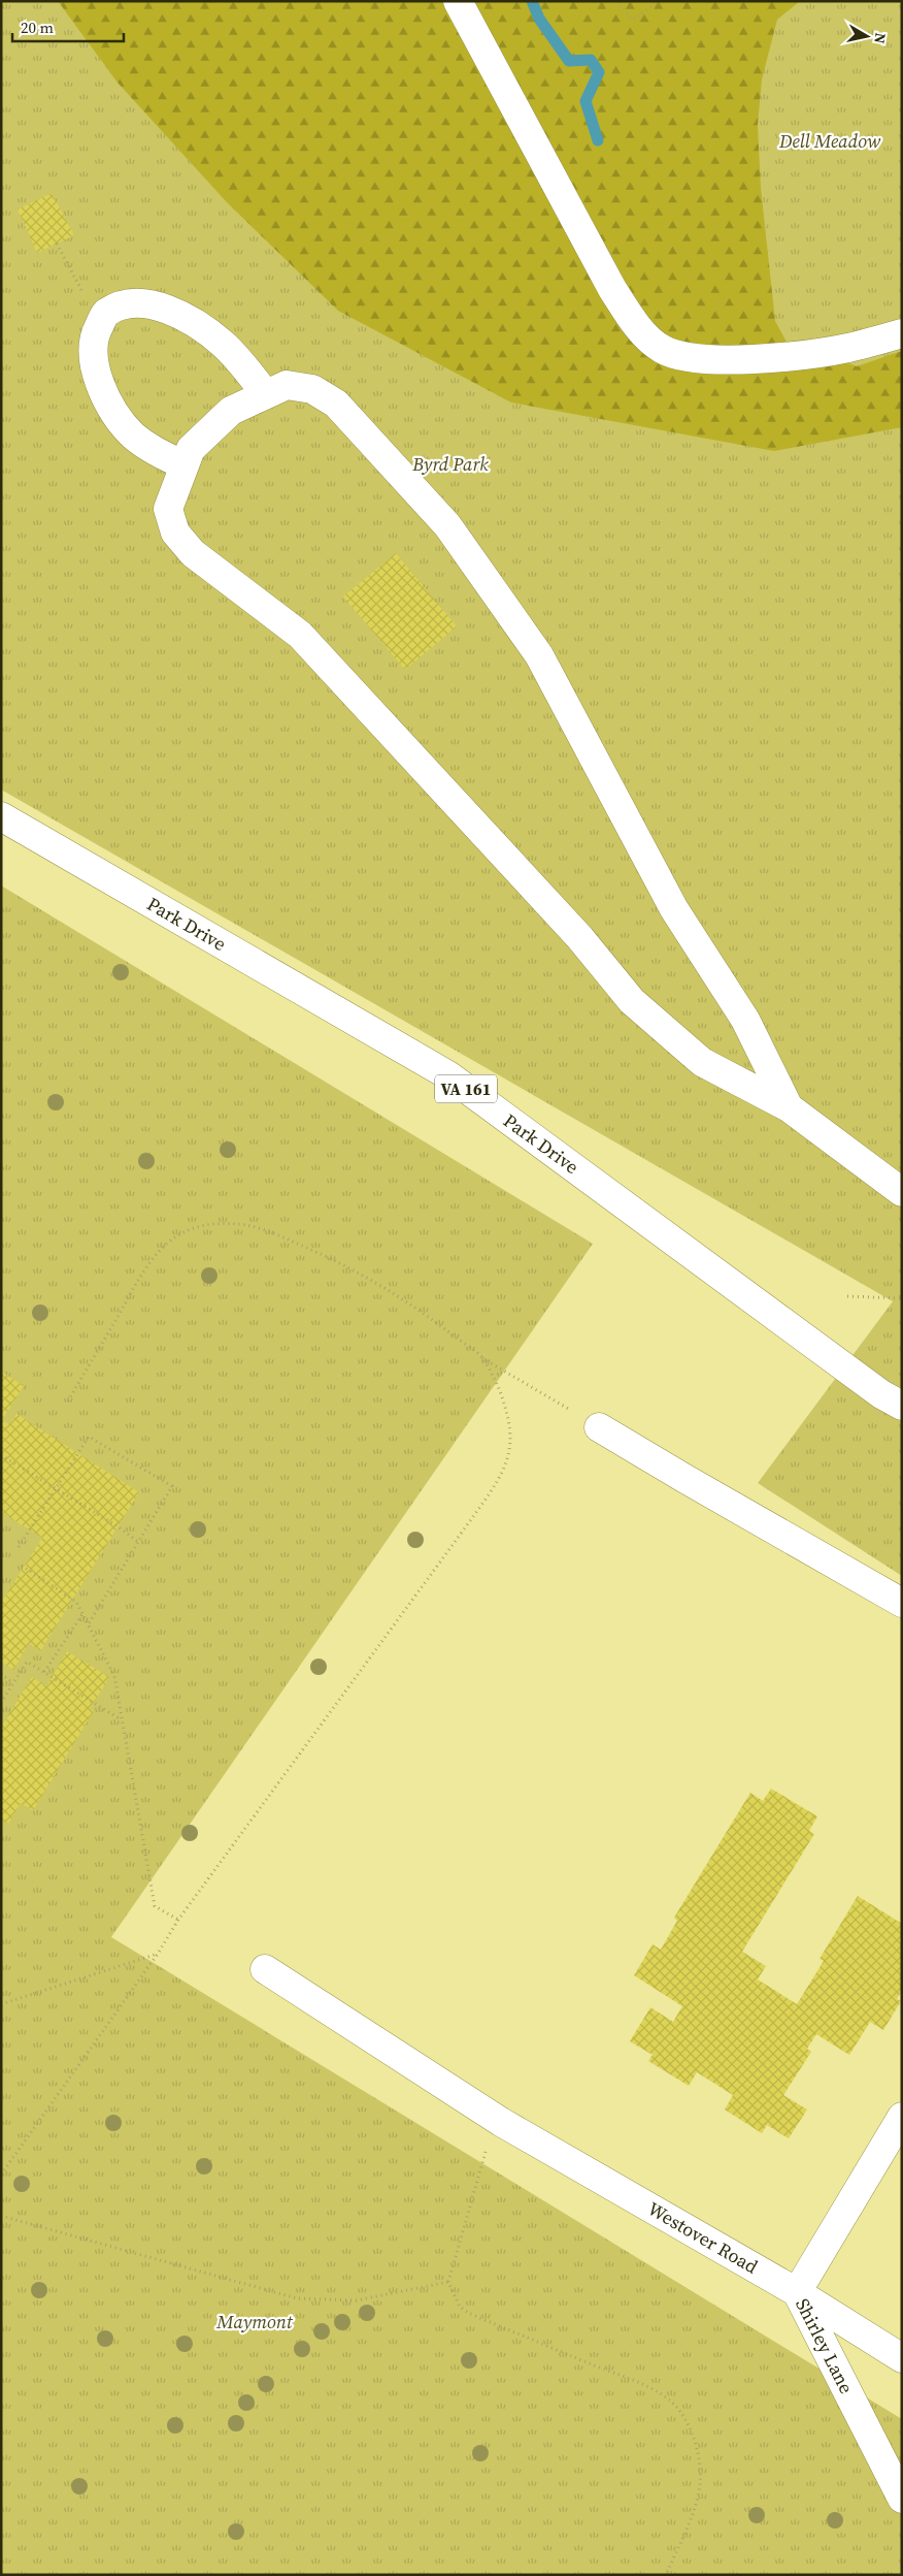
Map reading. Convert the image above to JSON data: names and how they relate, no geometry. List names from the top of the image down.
{
  "streets": {
    "main road": [
      "Park Drive",
      "VA 161",
      "Westover Road",
      "Shirley Lane"
    ]
  },
  "crossings": [
    ["Westover Road", "Shirley Lane"]
  ],
  "parks": ["Dell Meadow", "Byrd Park", "Maymont"],
  "scale_bar": "20 m",
  "north": "right"
}
